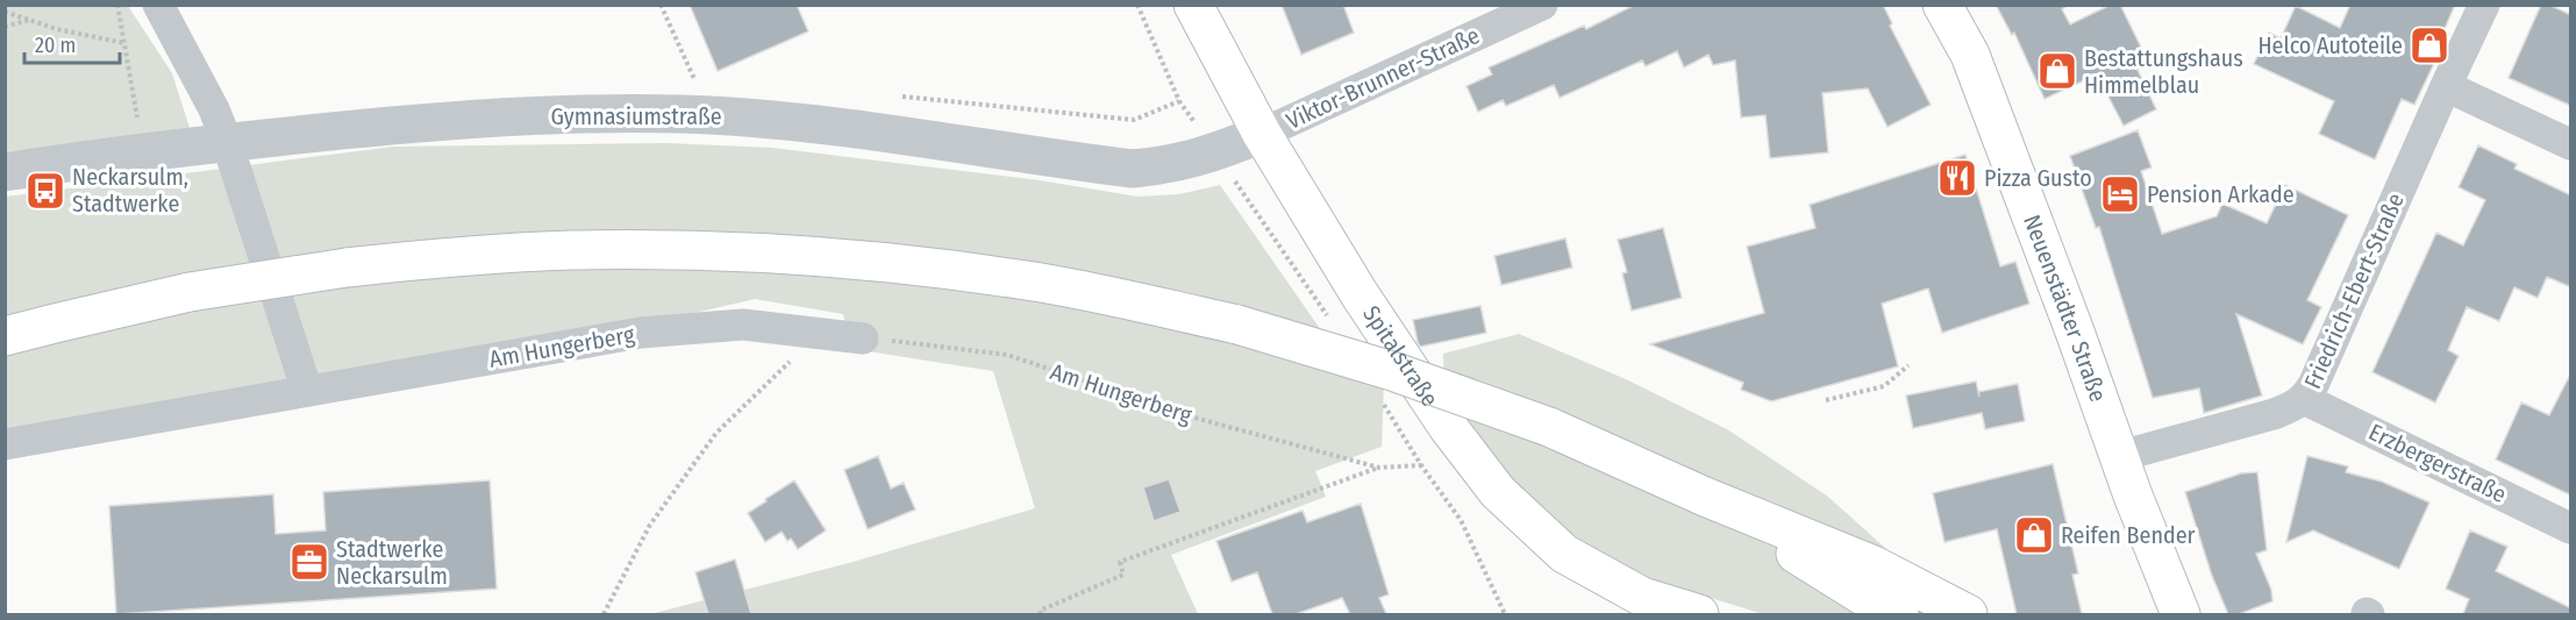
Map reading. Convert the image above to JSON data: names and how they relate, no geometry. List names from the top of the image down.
{
  "streets": {
    "main road": ["Neuenstädter Straße", "Spitalstraße"],
    "street": [
      "Viktor-Brunner-Straße",
      "Gymnasiumstraße",
      "Friedrich-Ebert-Straße",
      "Am Hungerberg",
      "Erzbergerstraße"
    ]
  },
  "crossings": [
    ["Viktor-Brunner-Straße", "Gymnasiumstraße"],
    ["Viktor-Brunner-Straße", "Spitalstraße"],
    ["Gymnasiumstraße", "Spitalstraße"],
    ["Friedrich-Ebert-Straße", "Neuenstädter Straße"],
    ["Friedrich-Ebert-Straße", "Erzbergerstraße"]
  ],
  "places": {
    "shop": ["Helco Autoteile", "Bestattungshaus Himmelblau", "Reifen Bender"],
    "restaurant": ["Pizza Gusto"],
    "bus stop": ["Neckarsulm, Stadtwerke"],
    "hotel": ["Pension Arkade"],
    "office": ["Stadtwerke Neckarsulm"]
  },
  "scale_bar": "20 m"
}
